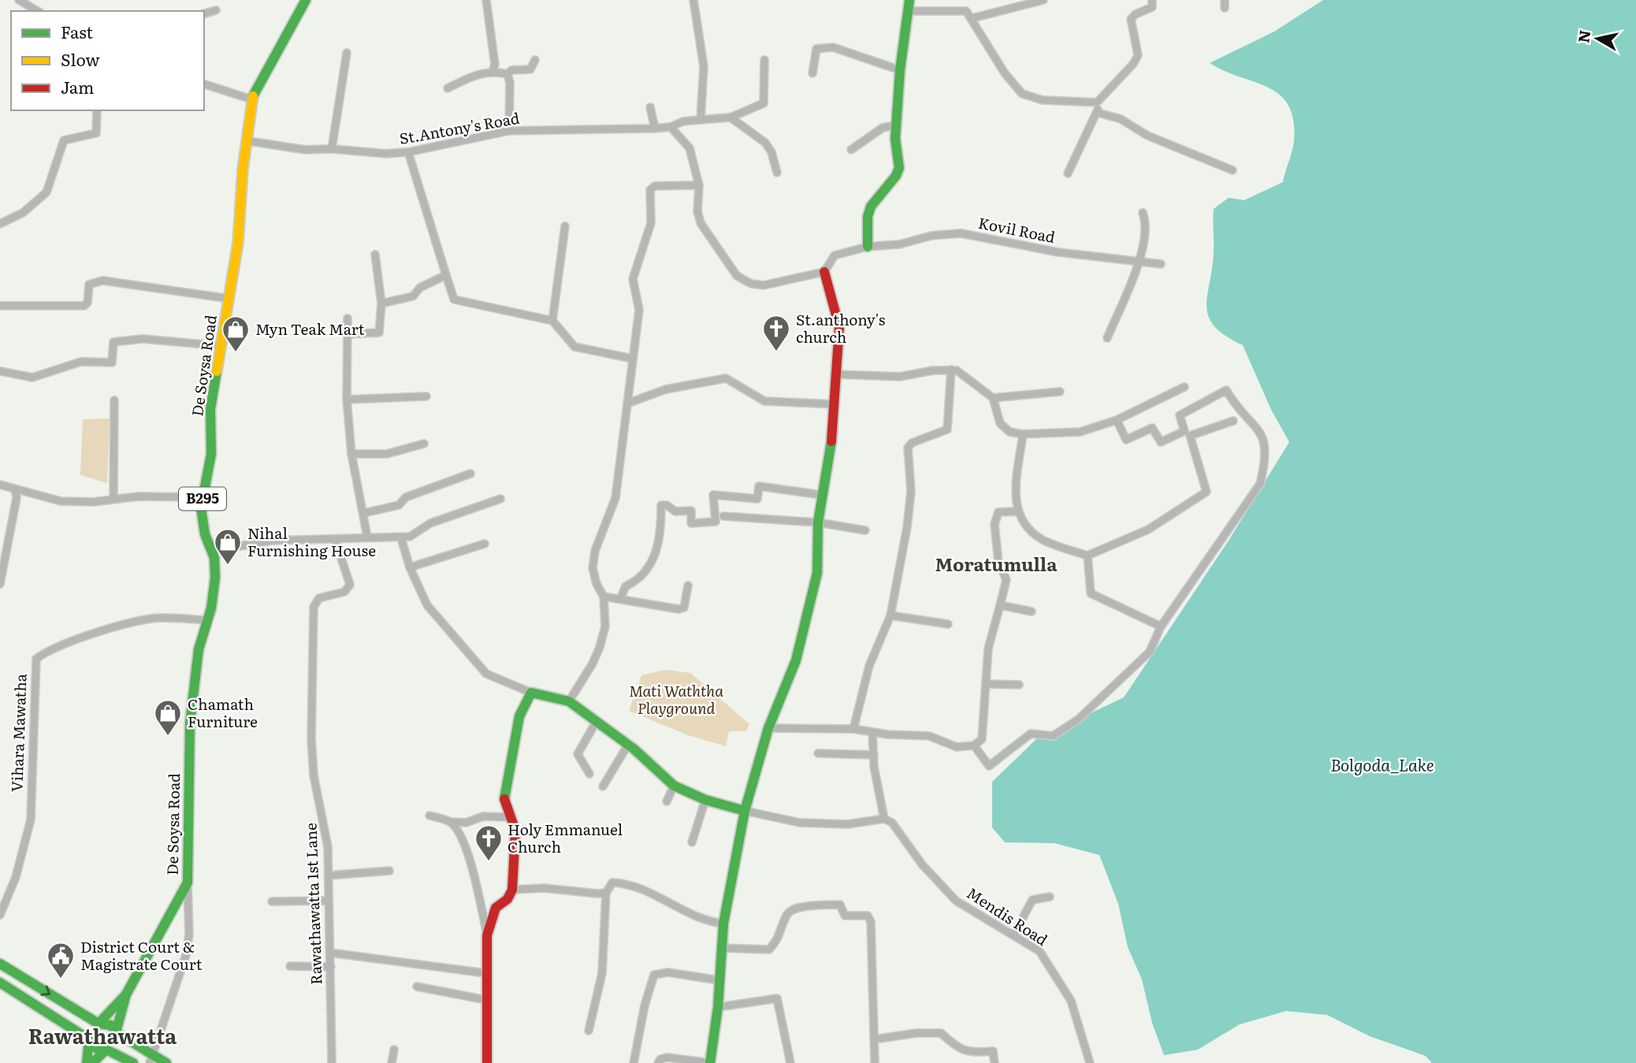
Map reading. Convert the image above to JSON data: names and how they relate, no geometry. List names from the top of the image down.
{
  "streets": {
    "main road": ["De Soysa Road", "B295"],
    "street": [
      "St.Antony's Road",
      "Kovil Road",
      "Vihara Mawatha",
      "Rawathawatta 1st Lane",
      "Mendis Road"
    ]
  },
  "crossings": [
    ["St.Antony's Road", "De Soysa Road"],
    ["De Soysa Road", "Vihara Mawatha"]
  ],
  "districts": ["Moratumulla", "Rawathawatta"],
  "water": ["Bolgoda_Lake"],
  "parks": ["Mati Waththa Playground"],
  "places": {
    "church": ["St.anthony's church", "Holy Emmanuel Church"],
    "shop": ["Myn Teak Mart", "Nihal Furnishing House", "Chamath Furniture"],
    "public building": ["District Court & Magistrate Court"]
  },
  "legend": ["Fast", "Slow", "Jam"],
  "north": "left"
}
